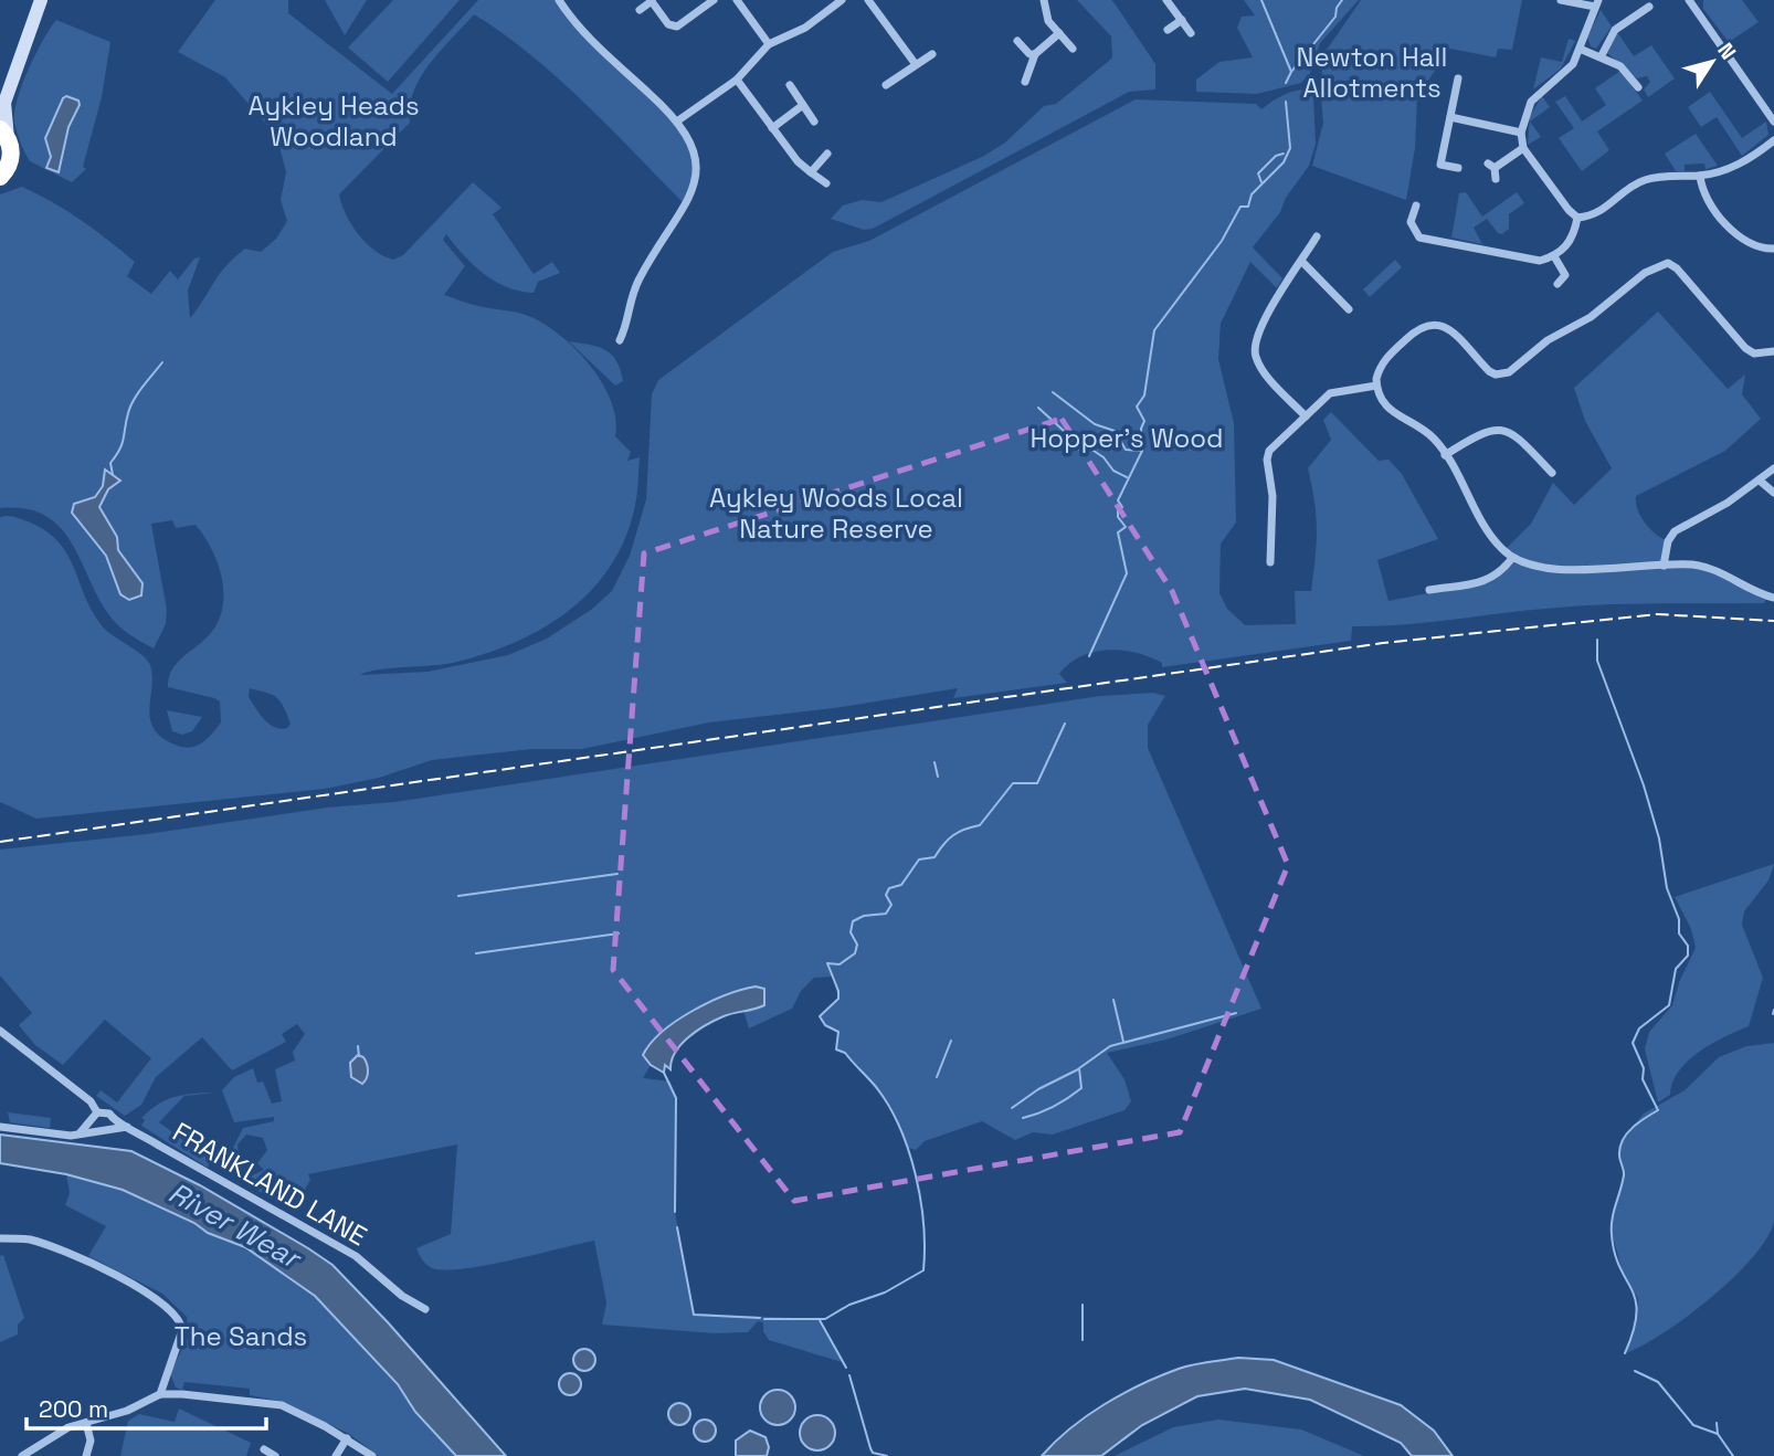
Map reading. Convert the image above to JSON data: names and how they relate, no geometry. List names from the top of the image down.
{
  "streets": {
    "street": ["FRANKLAND LANE"]
  },
  "water": ["River Wear"],
  "parks": [
    "Newton Hall Allotments",
    "Aykley Heads Woodland",
    "Hopper's Wood",
    "Aykley Woods Local Nature Reserve",
    "The Sands"
  ],
  "scale_bar": "200 m",
  "north": "top right"
}
